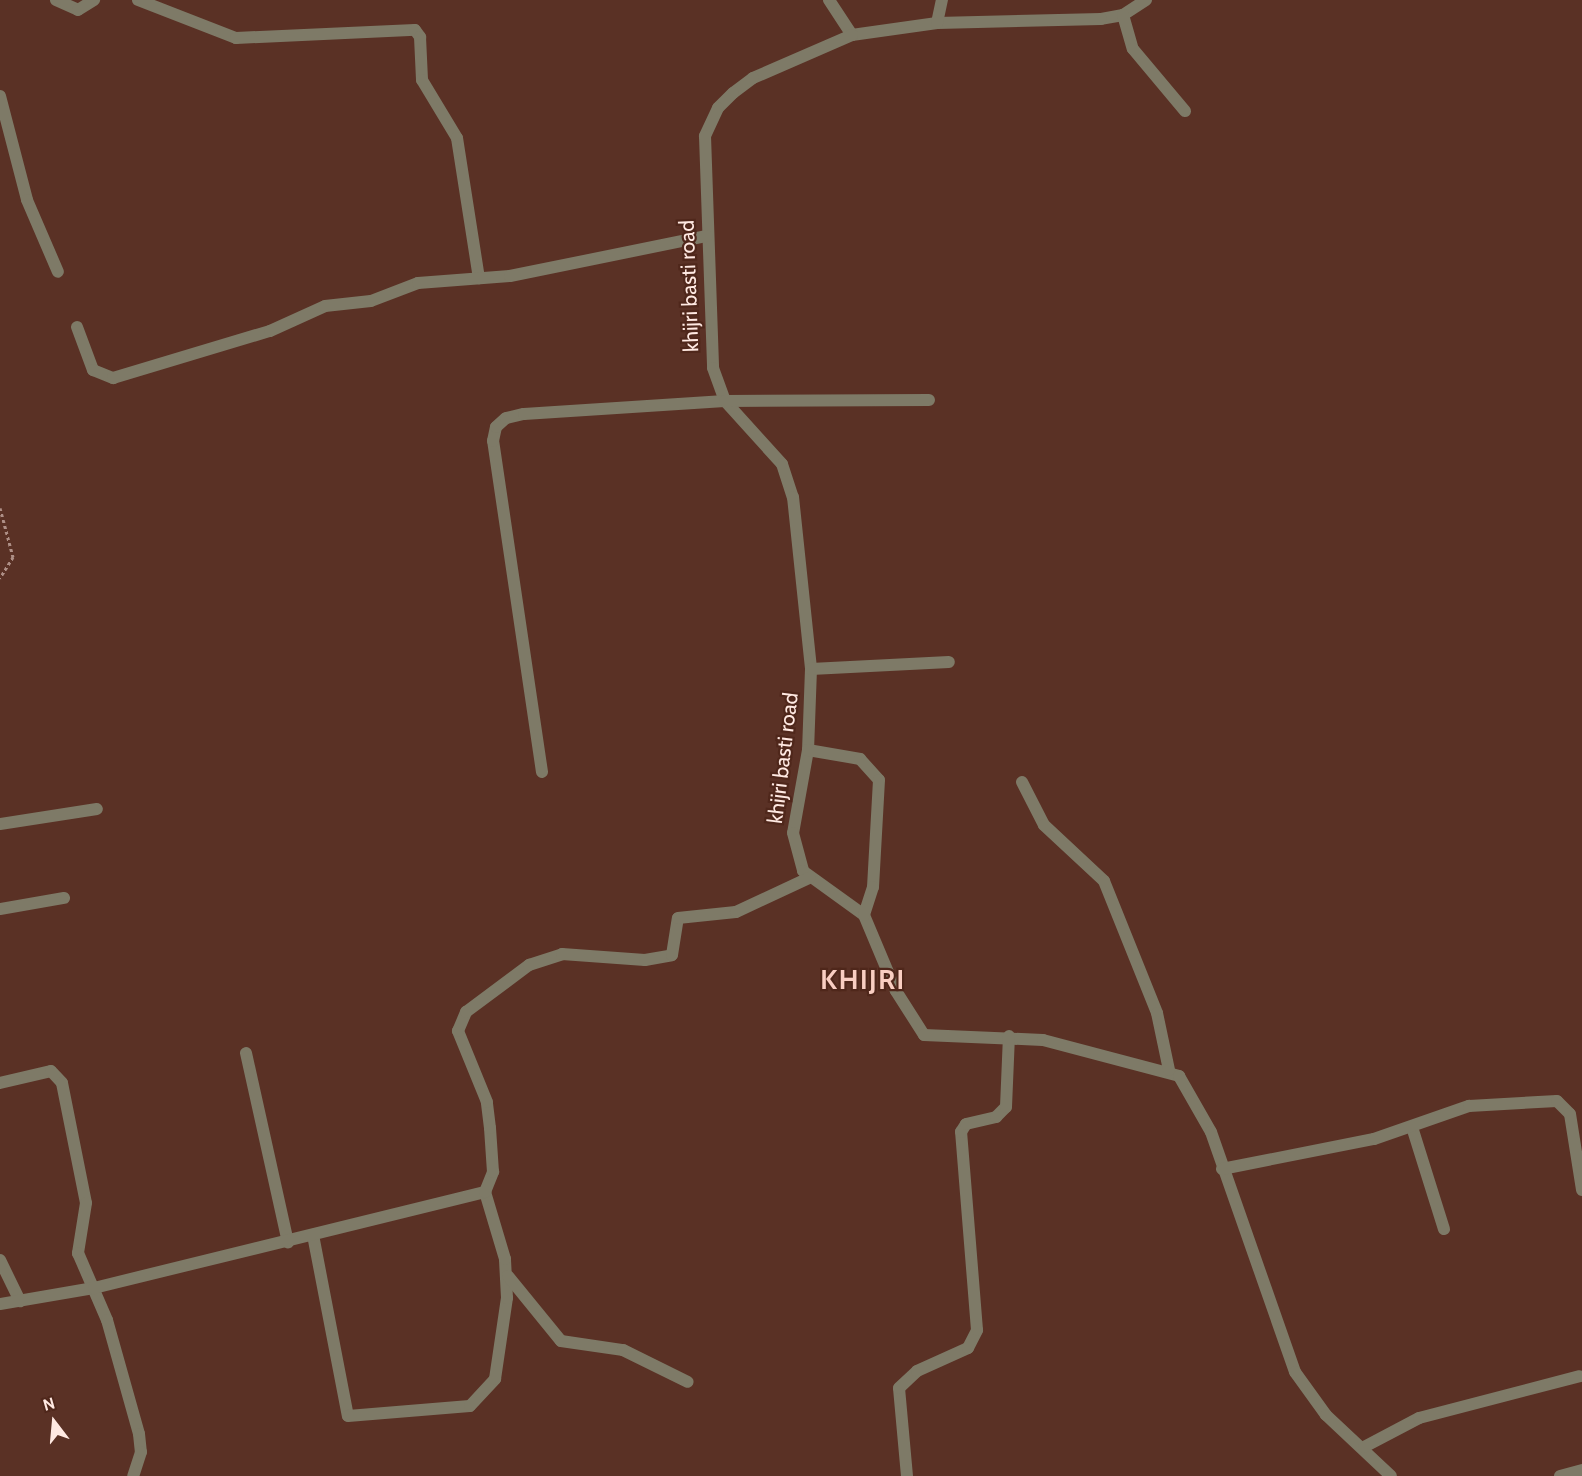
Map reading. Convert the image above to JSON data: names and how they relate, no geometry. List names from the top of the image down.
{
  "streets": {
    "street": ["khijri basti road"]
  },
  "districts": ["KHIJRI"],
  "north": "top"
}
